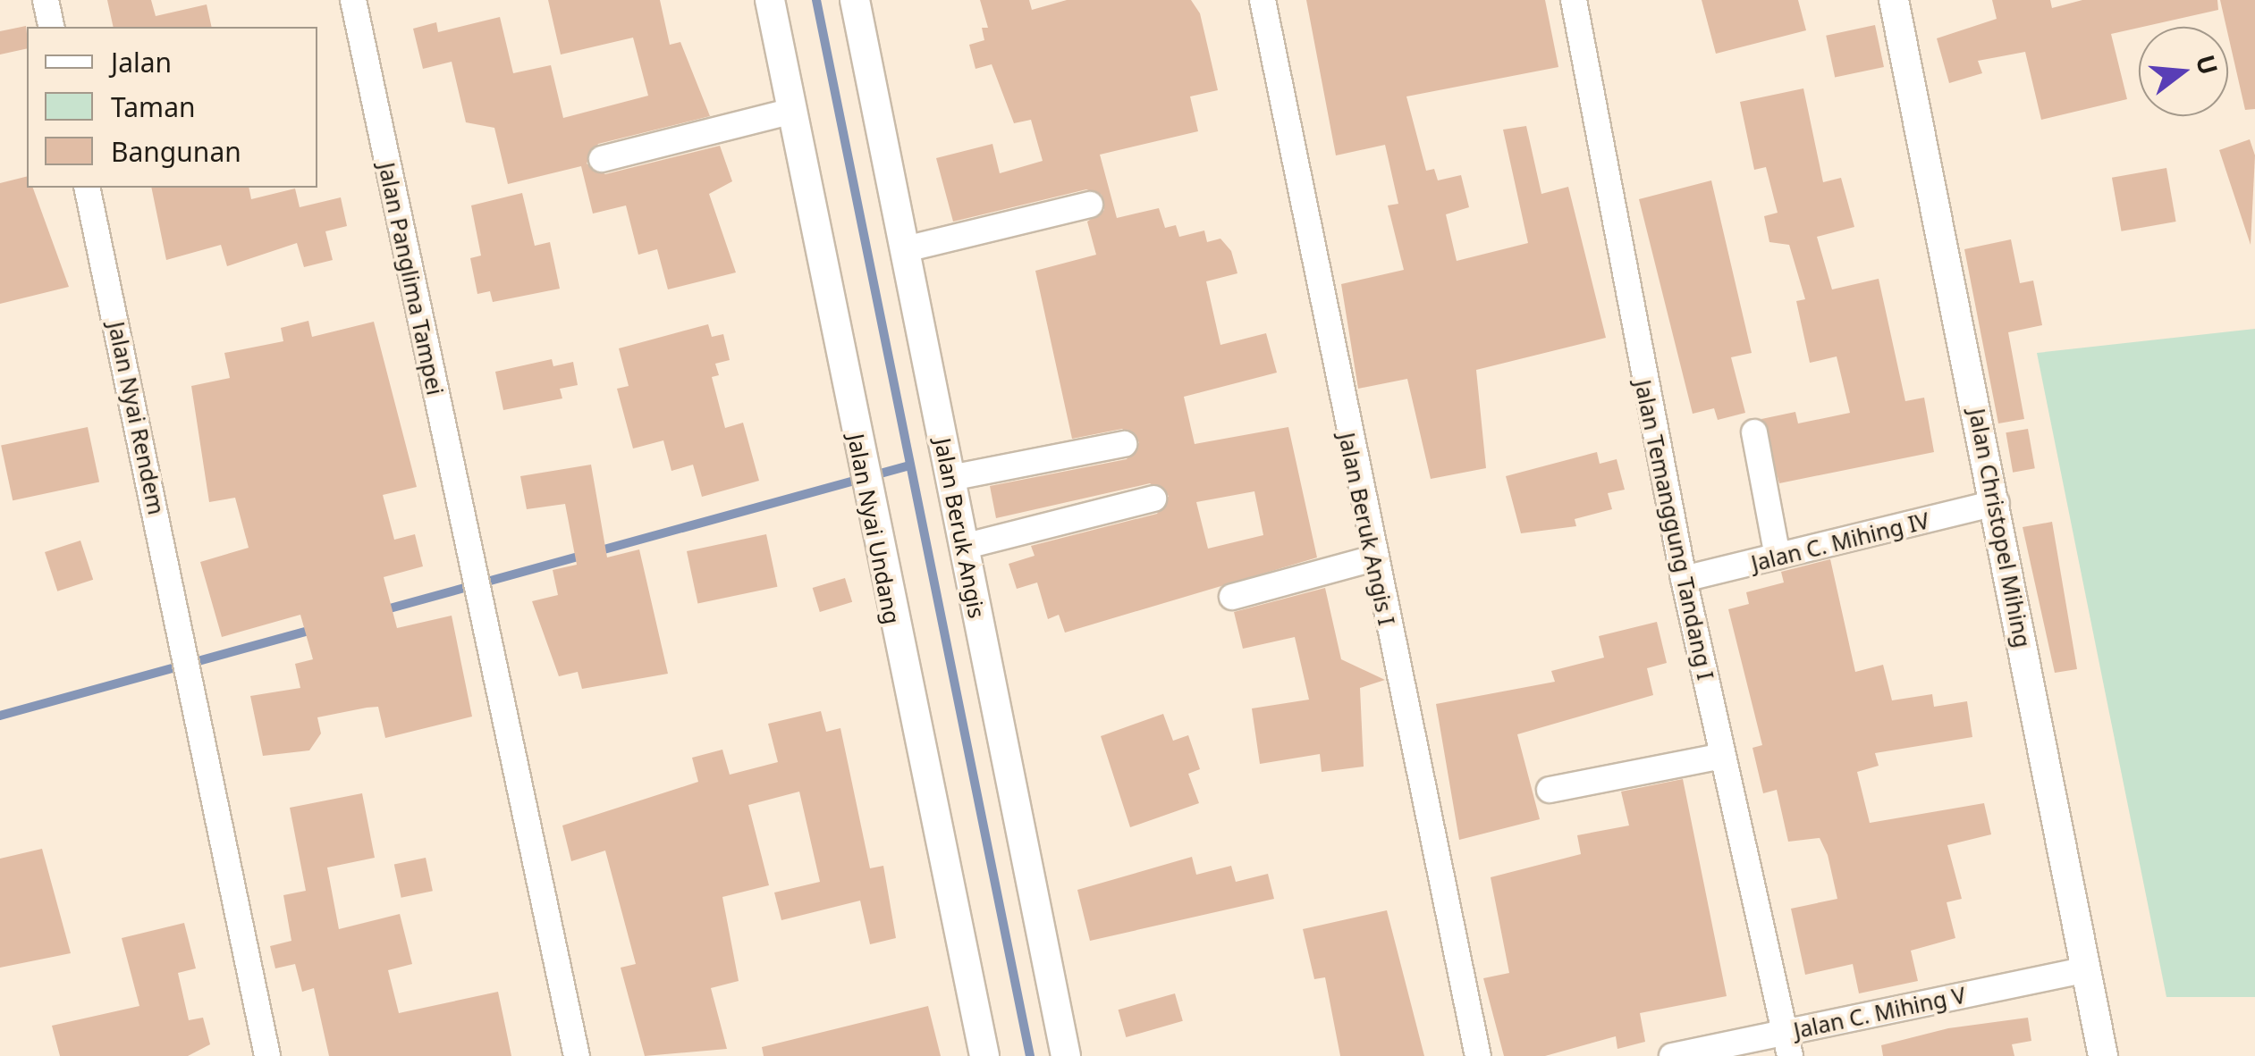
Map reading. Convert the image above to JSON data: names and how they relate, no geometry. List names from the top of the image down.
{
  "streets": {
    "street": [
      "Jalan Panglima Tampei",
      "Jalan Nyai Rendem",
      "Jalan Beruk Angis",
      "Jalan Christopel Mihing",
      "Jalan Nyai Undang",
      "Jalan Beruk Angis I",
      "Jalan Temanggung Tandang I",
      "Jalan C. Mihing IV",
      "Jalan C. Mihing V"
    ]
  },
  "crossings": [
    ["Jalan Christopel Mihing", "Jalan C. Mihing IV"],
    ["Jalan Christopel Mihing", "Jalan C. Mihing V"],
    ["Jalan Temanggung Tandang I", "Jalan C. Mihing IV"],
    ["Jalan Temanggung Tandang I", "Jalan C. Mihing V"]
  ],
  "legend": ["Jalan", "Taman", "Bangunan"],
  "north": "right"
}
